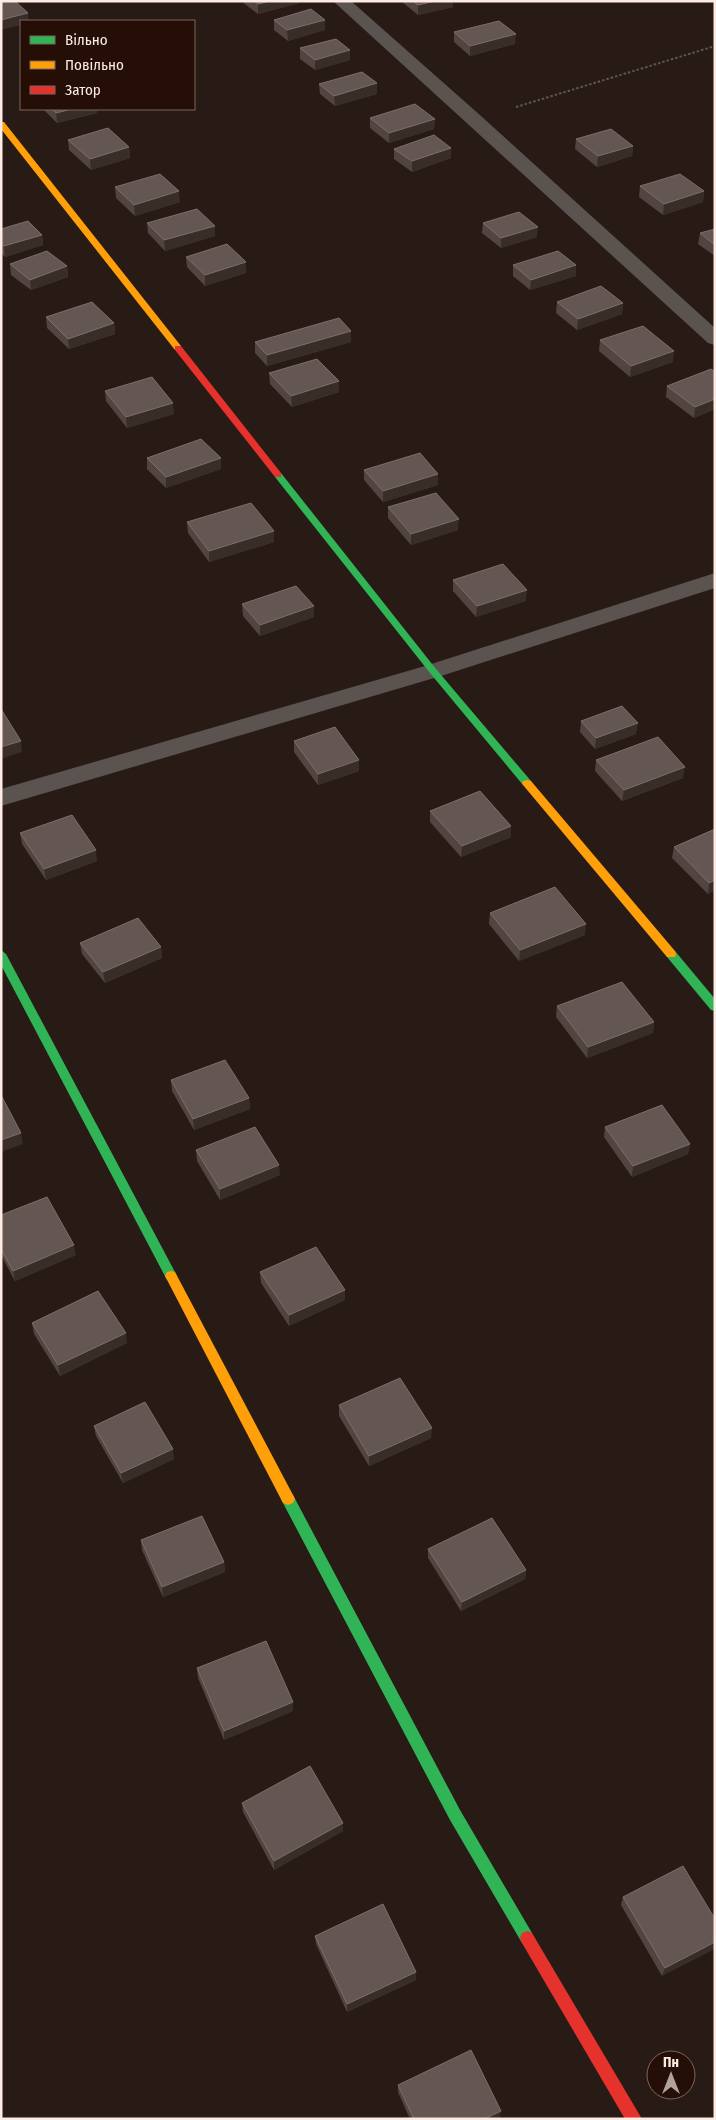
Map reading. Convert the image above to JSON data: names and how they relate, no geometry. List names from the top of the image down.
{
  "legend": ["Вільно", "Повільно", "Затор"],
  "north": "top"
}
